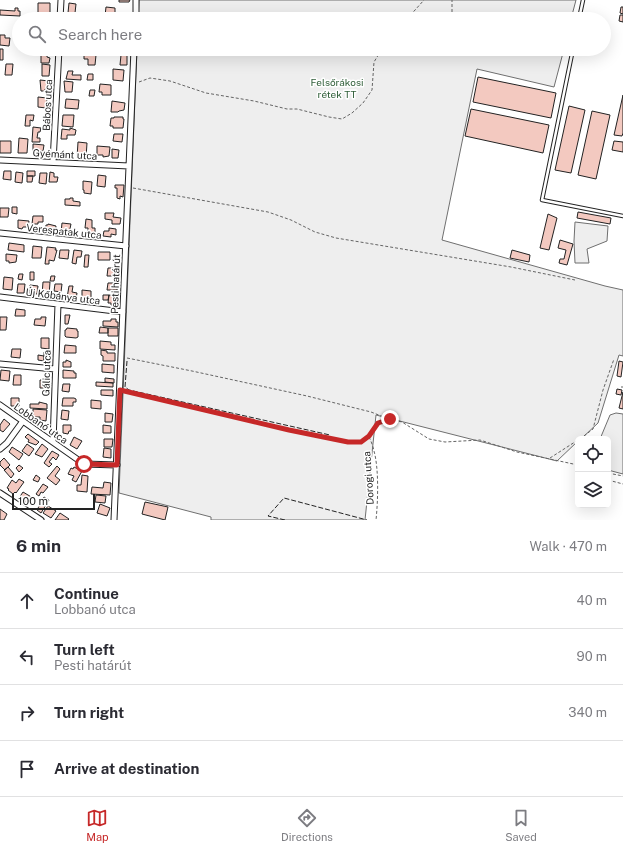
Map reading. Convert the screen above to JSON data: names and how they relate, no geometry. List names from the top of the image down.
{
  "streets": {
    "street": [
      "Bábos utca",
      "Gyémánt utca",
      "Verespatak utca",
      "Pesti határút",
      "Új Kőbánya utca",
      "Gálic utca",
      "Lobbanó utca"
    ],
    "path": ["Dorogi utca"]
  },
  "crossings": [
    ["Bábos utca", "Gyémánt utca"],
    ["Gyémánt utca", "Pesti határút"],
    ["Verespatak utca", "Pesti határút"],
    ["Pesti határút", "Új Kőbánya utca"],
    ["Pesti határút", "Lobbanó utca"],
    ["Új Kőbánya utca", "Gálic utca"],
    ["Gálic utca", "Lobbanó utca"]
  ],
  "parks": ["Felsőrákosi rétek TT"],
  "scale_bar": "100 m",
  "page": {
    "search": "Search here",
    "scale": "100 m",
    "heading": ["6 min", "Walk · 470 m"],
    "list": [
      ["Continue", "Lobbanó utca", "40 m"],
      ["Turn left", "Pesti határút", "90 m"],
      ["Turn right", "340 m"],
      "Arrive at destination"
    ],
    "nav": ["Map", "Directions", "Saved"]
  }
}
